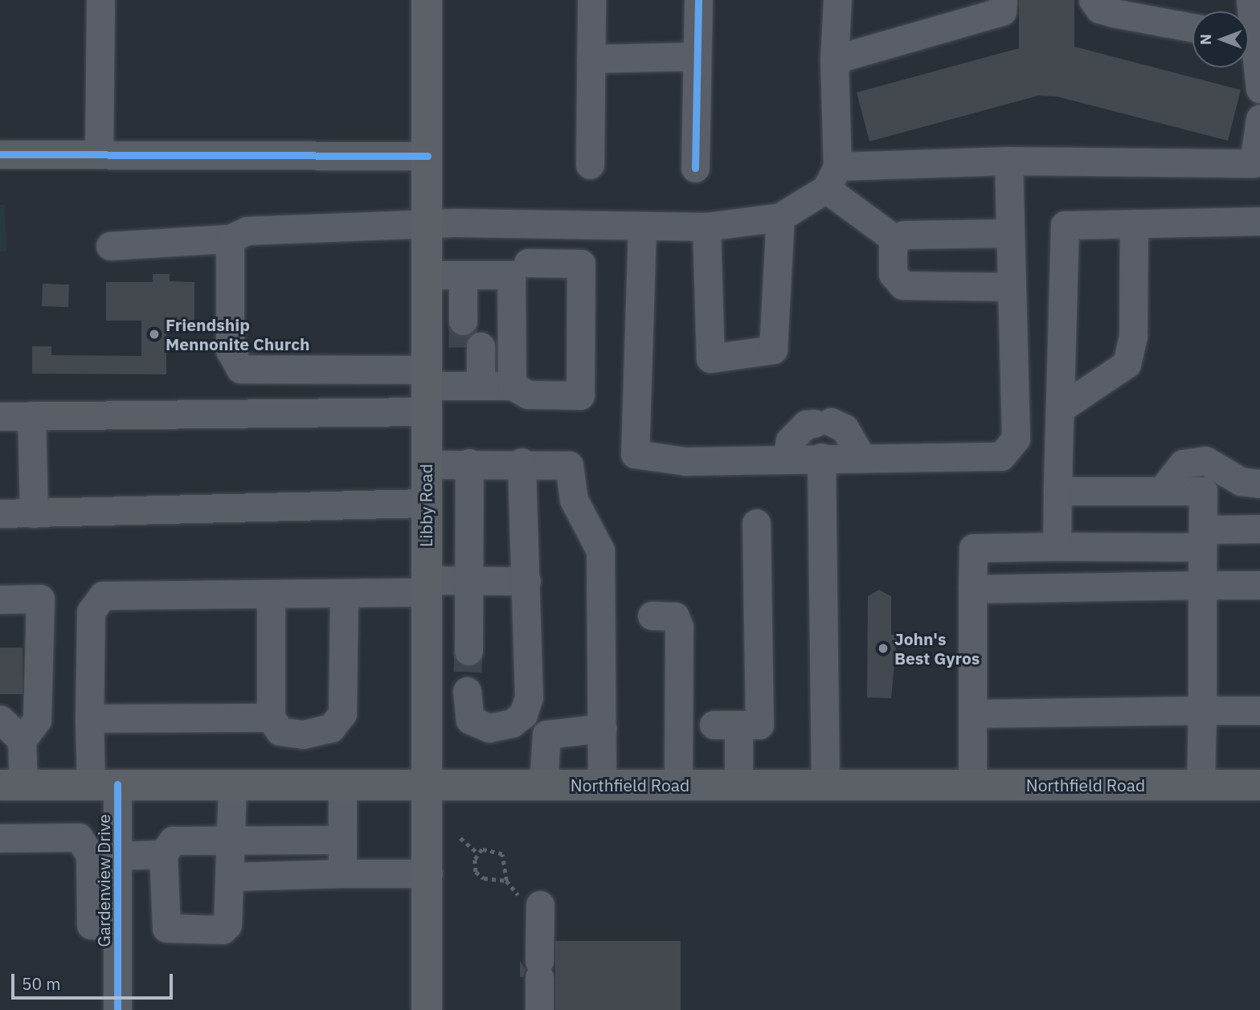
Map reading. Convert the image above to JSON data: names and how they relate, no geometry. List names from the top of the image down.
{
  "streets": {
    "main road": ["Libby Road", "Northfield Road"],
    "street": ["Gardenview Drive"]
  },
  "crossings": [
    ["Libby Road", "Northfield Road"],
    ["Northfield Road", "Gardenview Drive"]
  ],
  "places": ["Friendship Mennonite Church", "John's Best Gyros"],
  "scale_bar": "50 m",
  "north": "left"
}
